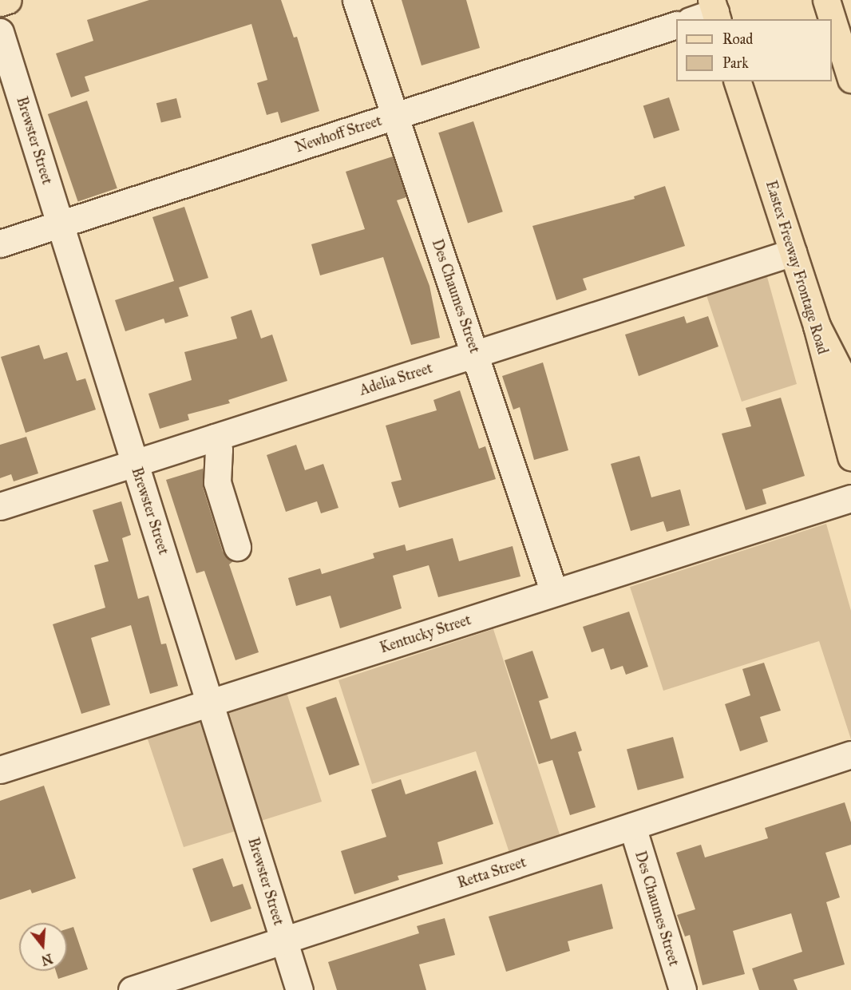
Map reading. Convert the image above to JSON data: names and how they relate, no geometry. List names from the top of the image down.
{
  "streets": {
    "main road": ["Eastex Freeway Frontage Road"],
    "street": [
      "Newhoff Street",
      "Brewster Street",
      "Des Chaumes Street",
      "Adelia Street",
      "Kentucky Street",
      "Retta Street"
    ]
  },
  "crossings": [
    ["Newhoff Street", "Brewster Street"],
    ["Newhoff Street", "Des Chaumes Street"],
    ["Brewster Street", "Adelia Street"],
    ["Brewster Street", "Kentucky Street"],
    ["Brewster Street", "Retta Street"],
    ["Eastex Freeway Frontage Road", "Adelia Street"],
    ["Des Chaumes Street", "Adelia Street"],
    ["Des Chaumes Street", "Kentucky Street"],
    ["Des Chaumes Street", "Retta Street"]
  ],
  "legend": ["Road", "Park"],
  "north": "bottom"
}
